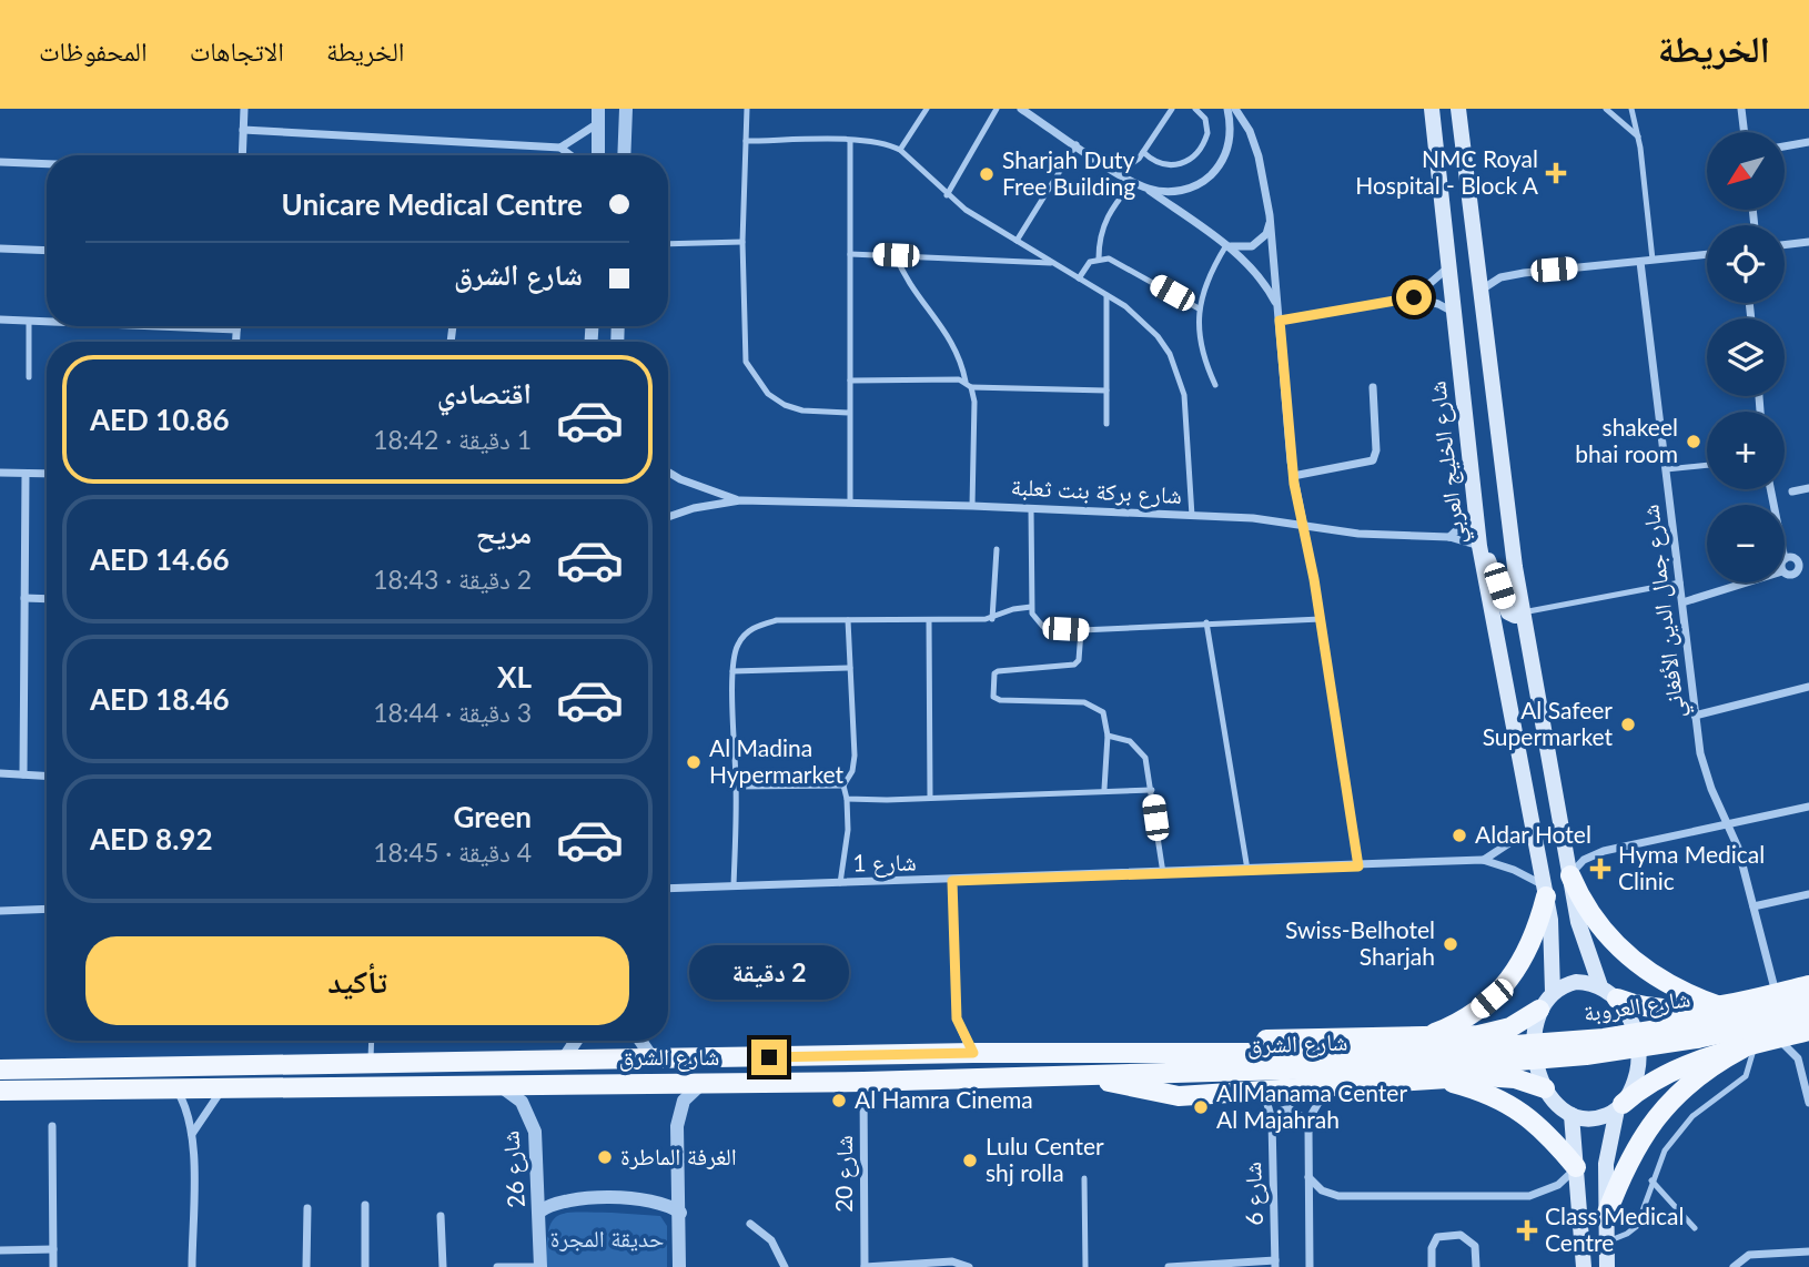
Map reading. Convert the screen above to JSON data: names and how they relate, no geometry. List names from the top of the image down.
{
  "streets": {
    "main road": ["شارع الخليج العربي", "شارع العروبة", "شارع الشرق"],
    "street": [
      "شارع بركة بنت ثعلبة",
      "شارع جمال الدين الأفغاني",
      "شارع 1",
      "شارع 26",
      "شارع 20",
      "شارع 6"
    ]
  },
  "crossings": [
    ["شارع الخليج العربي", "شارع بركة بنت ثعلبة"],
    ["شارع الخليج العربي", "شارع 1"],
    ["شارع العروبة", "شارع الشرق"],
    ["شارع الشرق", "شارع 26"],
    ["شارع الشرق", "شارع 20"]
  ],
  "parks": ["حديقة المجرة"],
  "places": {
    "health": ["NMC Royal Hospital - Block A", "Hyma Medical Clinic", "Class Medical Centre"],
    "other": [
      "Sharjah Duty Free Building",
      "shakeel bhai room",
      "Al Safeer Supermarket",
      "Al Madina Hypermarket",
      "Aldar Hotel",
      "Swiss-Belhotel Sharjah",
      "Al Hamra Cinema",
      "Al Manama Center Al Majahrah",
      "الغرفة الماطرة",
      "Lulu Center shj rolla"
    ]
  },
  "north": "bottom left",
  "page": {
    "header": "الخريطة",
    "nav": ["الخريطة", "الاتجاهات", "المحفوظات"],
    "map_buttons": ["+", "−"],
    "banner": ["Unicare Medical Centre", "شارع الشرق"],
    "list": [
      {
        "name": "اقتصادي",
        "note": "1 دقيقة · 18:42",
        "value": "AED 10.86"
      },
      {
        "name": "مريح",
        "note": "2 دقيقة · 18:43",
        "value": "AED 14.66"
      },
      {
        "name": "XL",
        "note": "3 دقيقة · 18:44",
        "value": "AED 18.46"
      },
      {
        "name": "Green",
        "note": "4 دقيقة · 18:45",
        "value": "AED 8.92"
      }
    ],
    "buttons": "تأكيد",
    "bubble": "2 دقيقة"
  }
}
